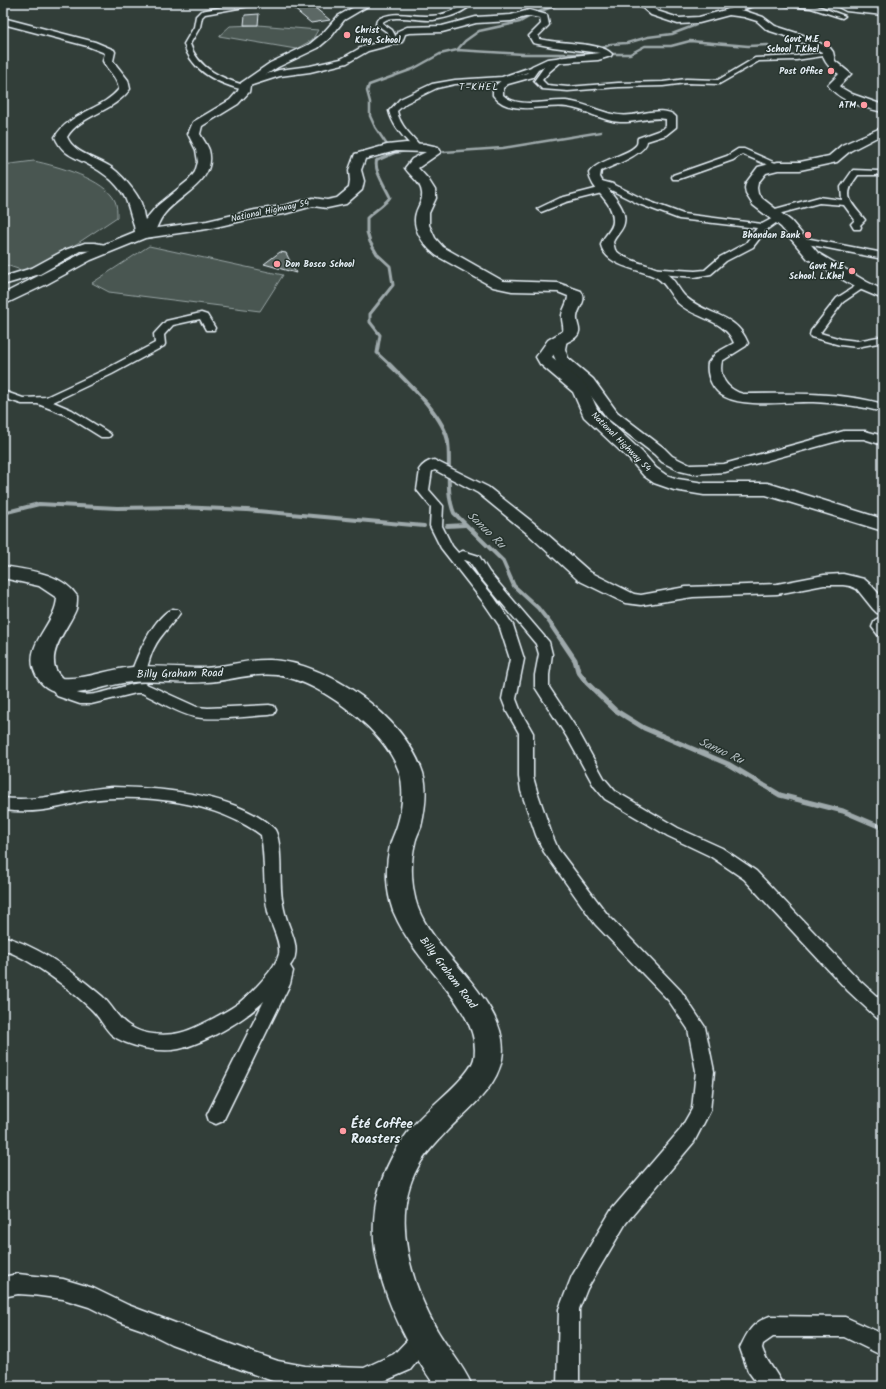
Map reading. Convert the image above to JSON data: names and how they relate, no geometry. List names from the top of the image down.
{
  "streets": {
    "main road": ["National Highway 54", "Billy Graham Road"]
  },
  "districts": ["T-KHEL"],
  "water": ["Sanuo Ru"],
  "places": [
    "Christ King School",
    "Govt M.E School T.Khel",
    "Post Office",
    "ATM",
    "Bhandan Bank",
    "Don Bosco School",
    "Govt M.E School. L.Khel",
    "Été Coffee Roasters"
  ]
}
